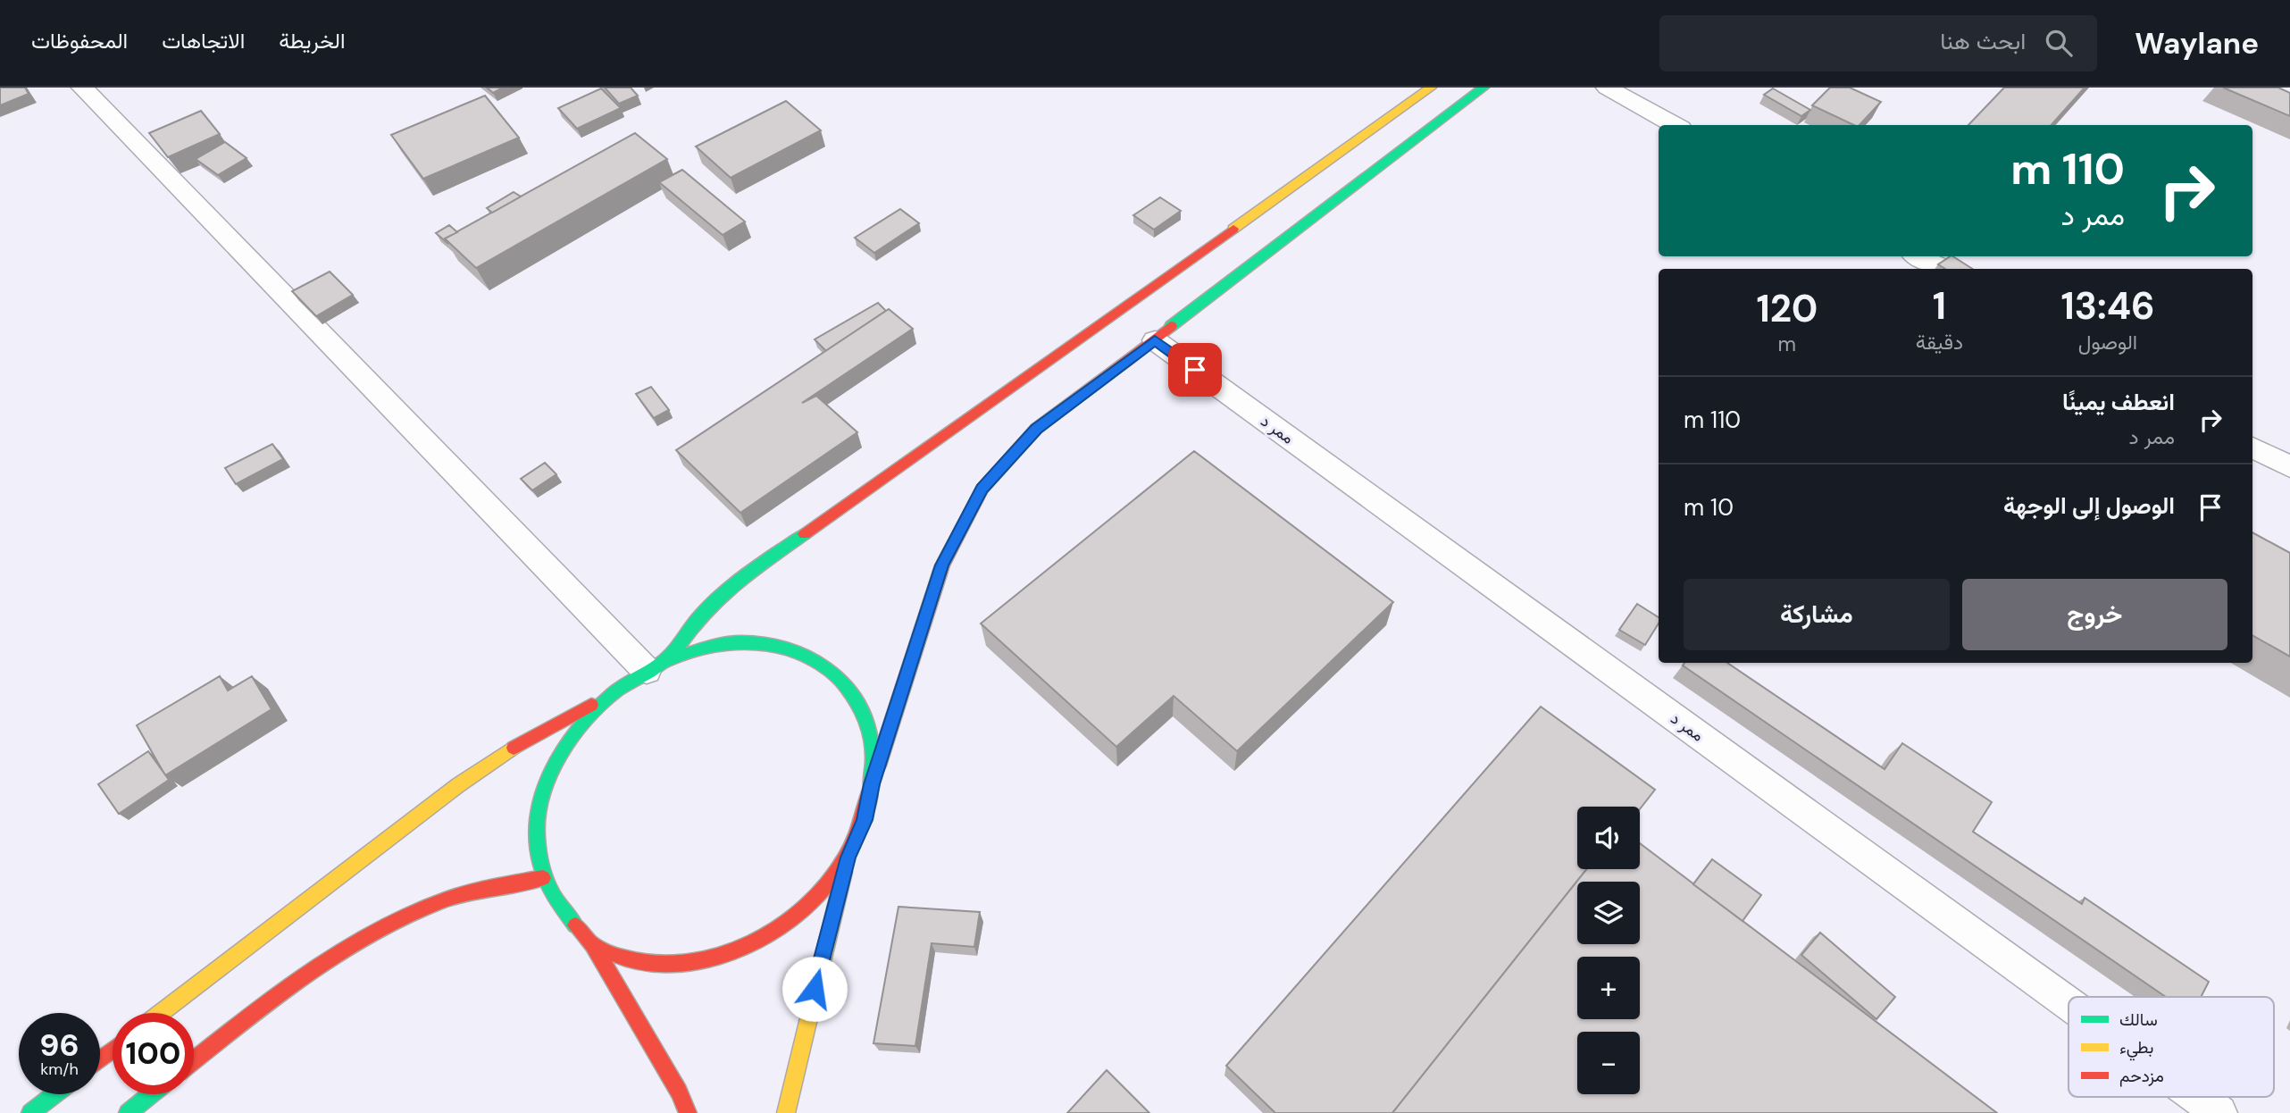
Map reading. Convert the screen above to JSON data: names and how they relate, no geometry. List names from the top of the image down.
{
  "streets": {
    "lane": ["ممر د"]
  },
  "legend": ["سالك", "بطيء", "مزدحم"],
  "page": {
    "header": "Waylane",
    "search": "ابحث هنا",
    "nav": ["الخريطة", "الاتجاهات", "المحفوظات"],
    "turn": ["110 m", "ممر د"],
    "eta": [
      "13:46",
      "الوصول",
      "1",
      "دقيقة",
      "120",
      "m"
    ],
    "list": [
      {
        "name": "انعطف يمينًا",
        "note": "ممر د",
        "value": "110 m"
      },
      {
        "name": "الوصول إلى الوجهة",
        "value": "10 m"
      }
    ],
    "buttons": ["خروج", "مشاركة"],
    "map_buttons": ["+", "−"],
    "speed": "96 km/h",
    "limit": "100"
  }
}
